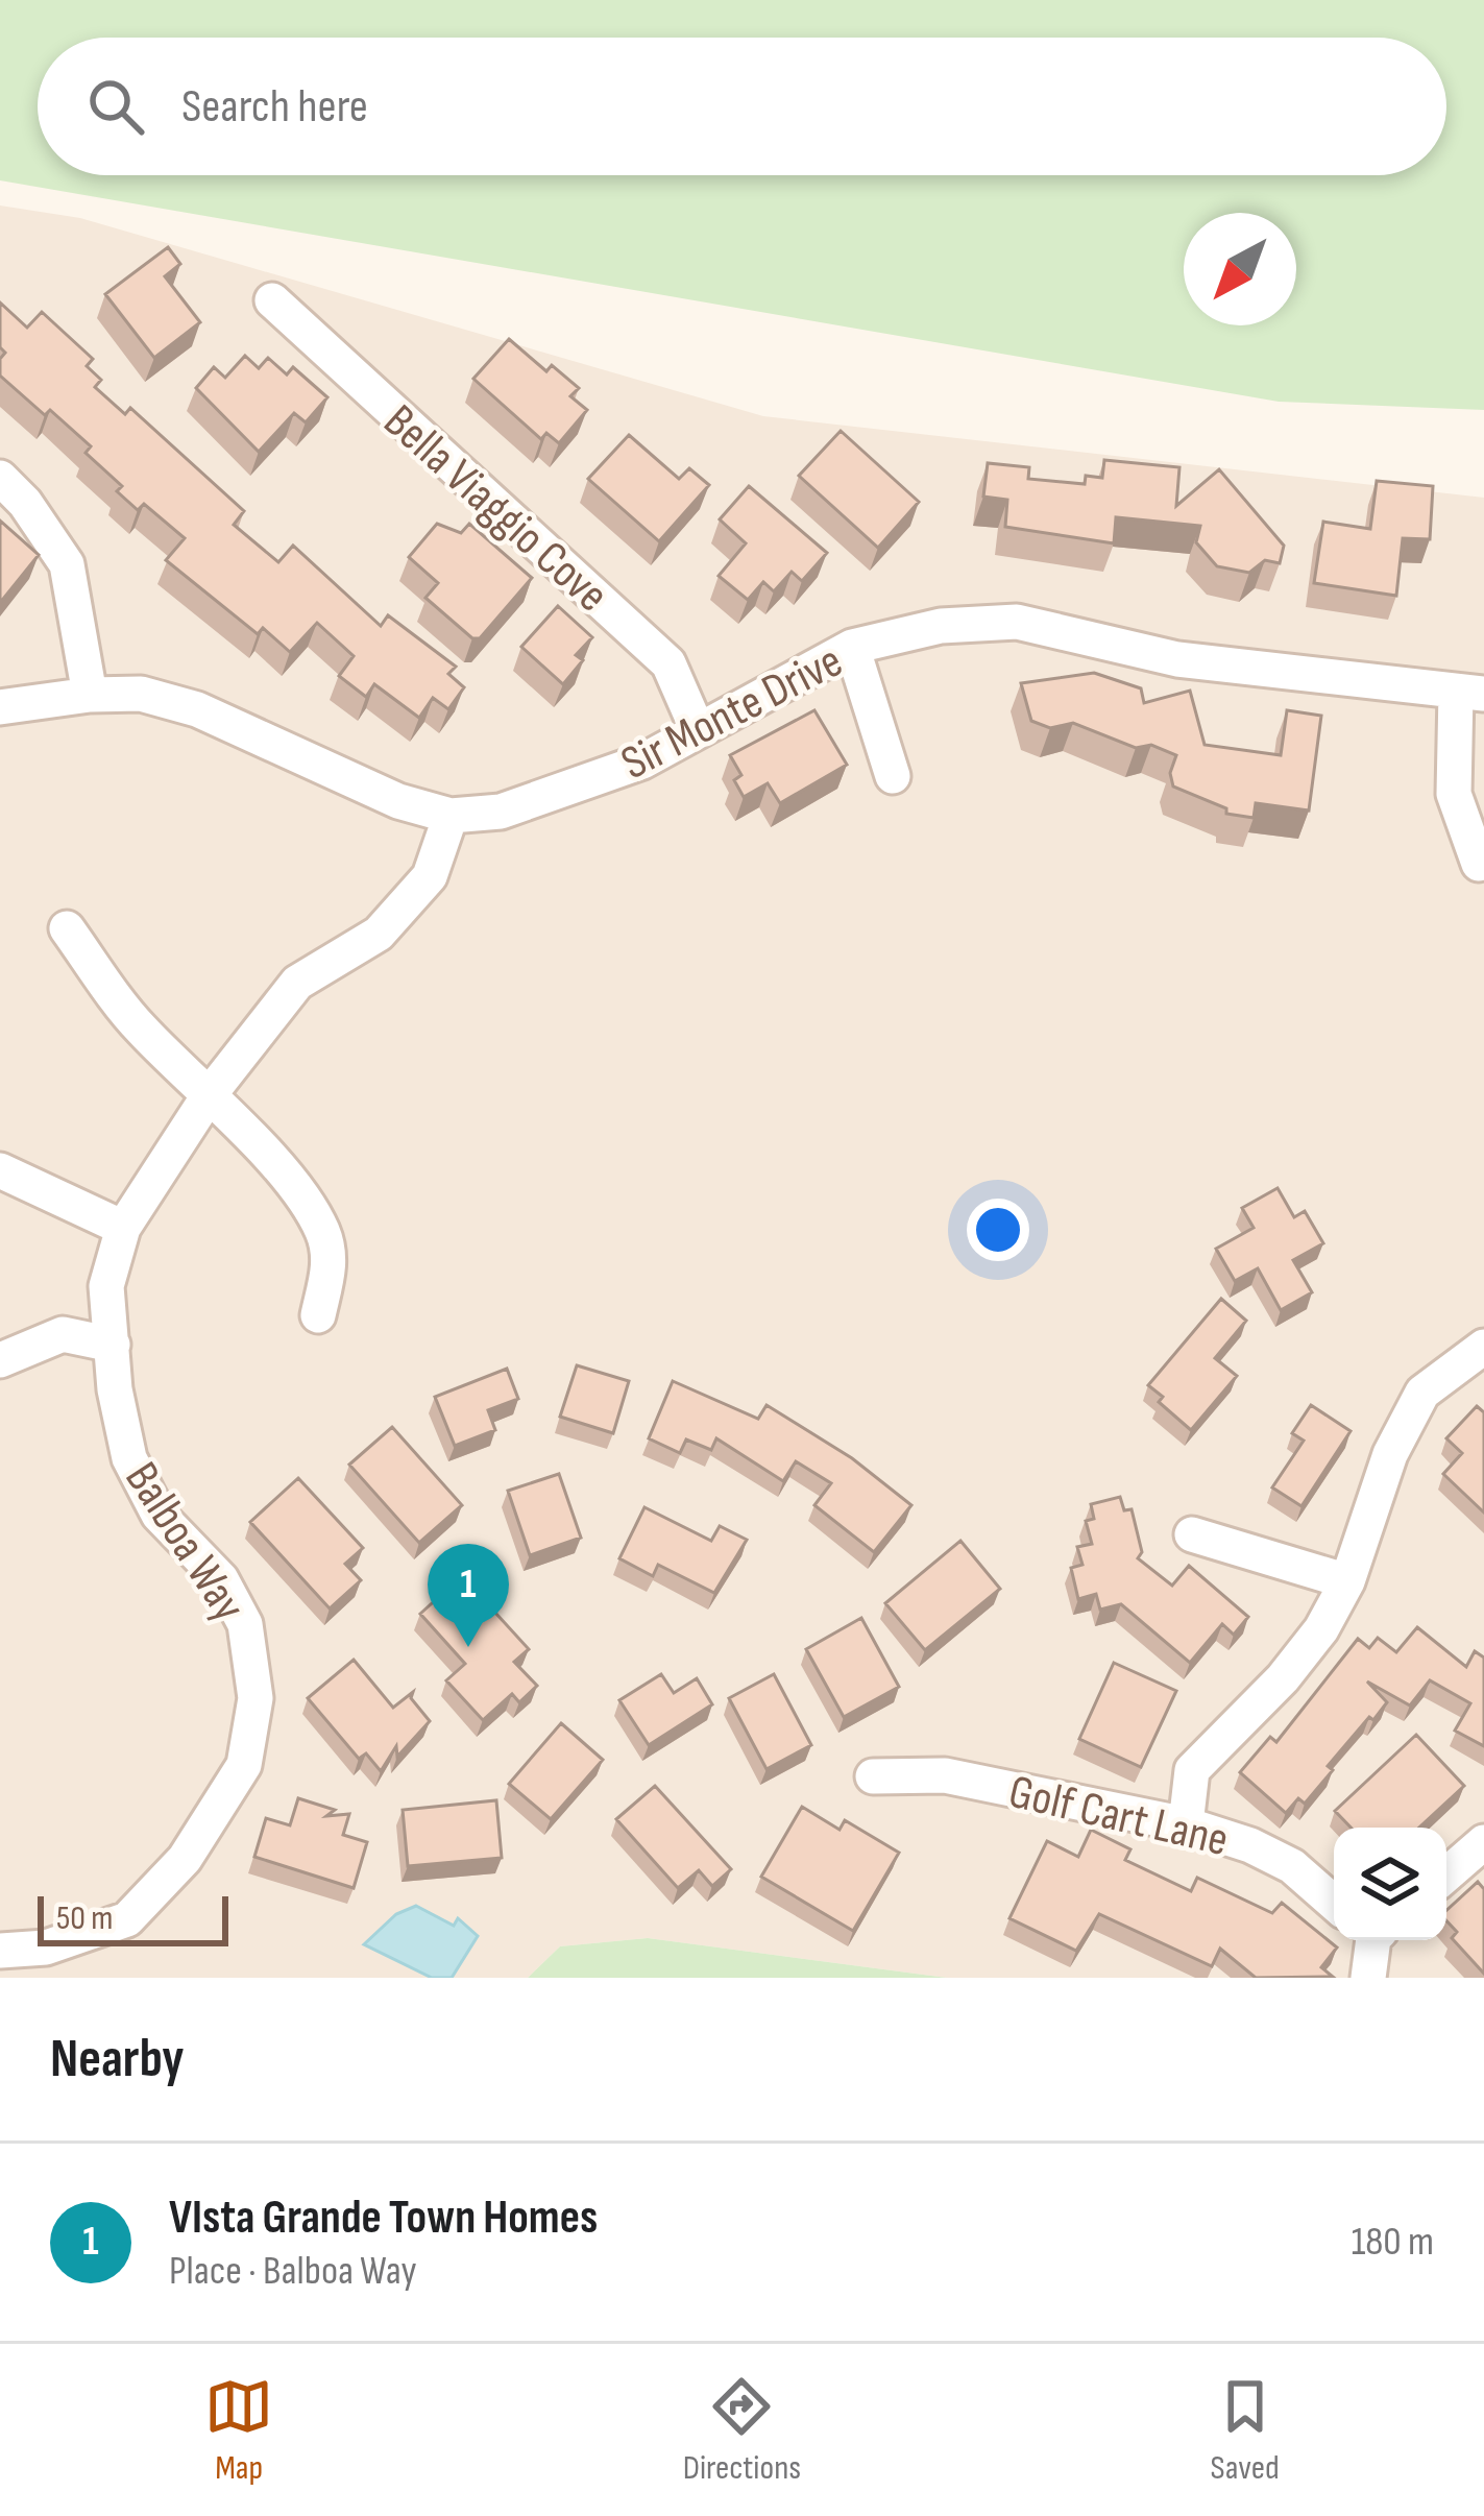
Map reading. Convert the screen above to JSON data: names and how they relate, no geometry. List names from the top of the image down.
{
  "streets": {
    "street": [
      "Bella Viaggio Cove",
      "Sir Monte Drive",
      "Balboa Way",
      "Golf Cart Lane"
    ]
  },
  "crossings": [
    ["Bella Viaggio Cove", "Sir Monte Drive"],
    ["Sir Monte Drive", "Balboa Way"]
  ],
  "scale_bar": "50 m",
  "north": "bottom left",
  "page": {
    "search": "Search here",
    "pins": "1",
    "scale": "50 m",
    "heading": "Nearby",
    "list": [
      {
        "mark": "1",
        "name": "VIsta Grande Town Homes",
        "note": "Place · Balboa Way",
        "value": "180 m"
      }
    ],
    "nav": ["Map", "Directions", "Saved"]
  }
}
